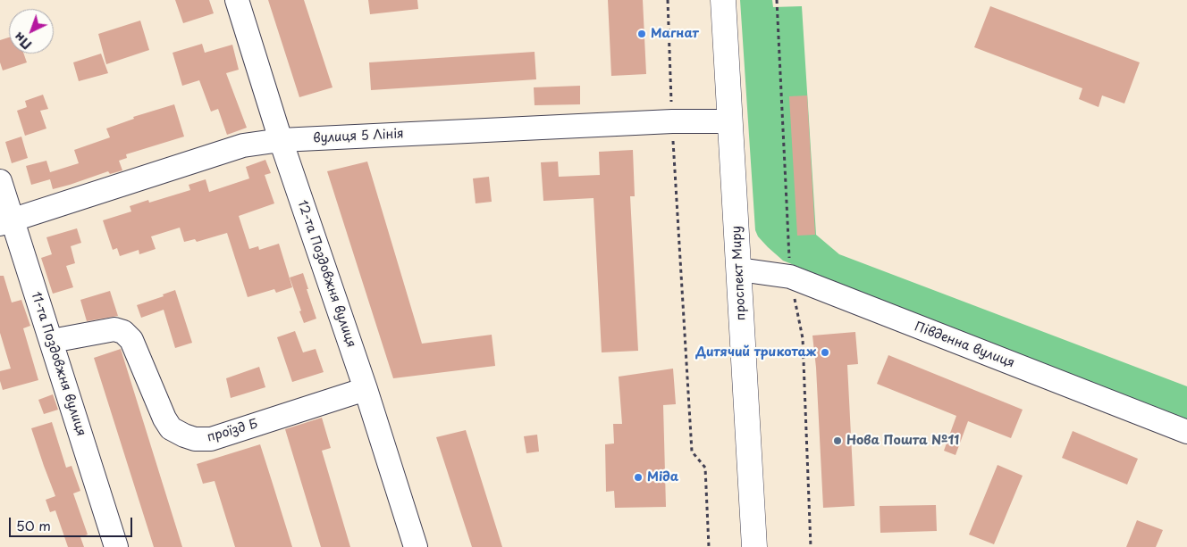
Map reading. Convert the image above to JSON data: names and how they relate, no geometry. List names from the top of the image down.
{
  "streets": {
    "main road": ["проспект Миру"],
    "street": [
      "вулиця 5 Лінія",
      "12-та Поздовжня вулиця",
      "Південна вулиця",
      "11-та Поздовжня вулиця",
      "проїзд Б"
    ]
  },
  "crossings": [
    ["вулиця 5 Лінія", "проспект Миру"],
    ["вулиця 5 Лінія", "12-та Поздовжня вулиця"],
    ["вулиця 5 Лінія", "11-та Поздовжня вулиця"],
    ["проспект Миру", "Південна вулиця"],
    ["12-та Поздовжня вулиця", "проїзд Б"],
    ["11-та Поздовжня вулиця", "проїзд Б"]
  ],
  "places": [
    "Магнат",
    "Дитячий трикотаж",
    "Нова Пошта №11",
    "Міда"
  ],
  "scale_bar": "50 m",
  "north": "bottom left"
}
